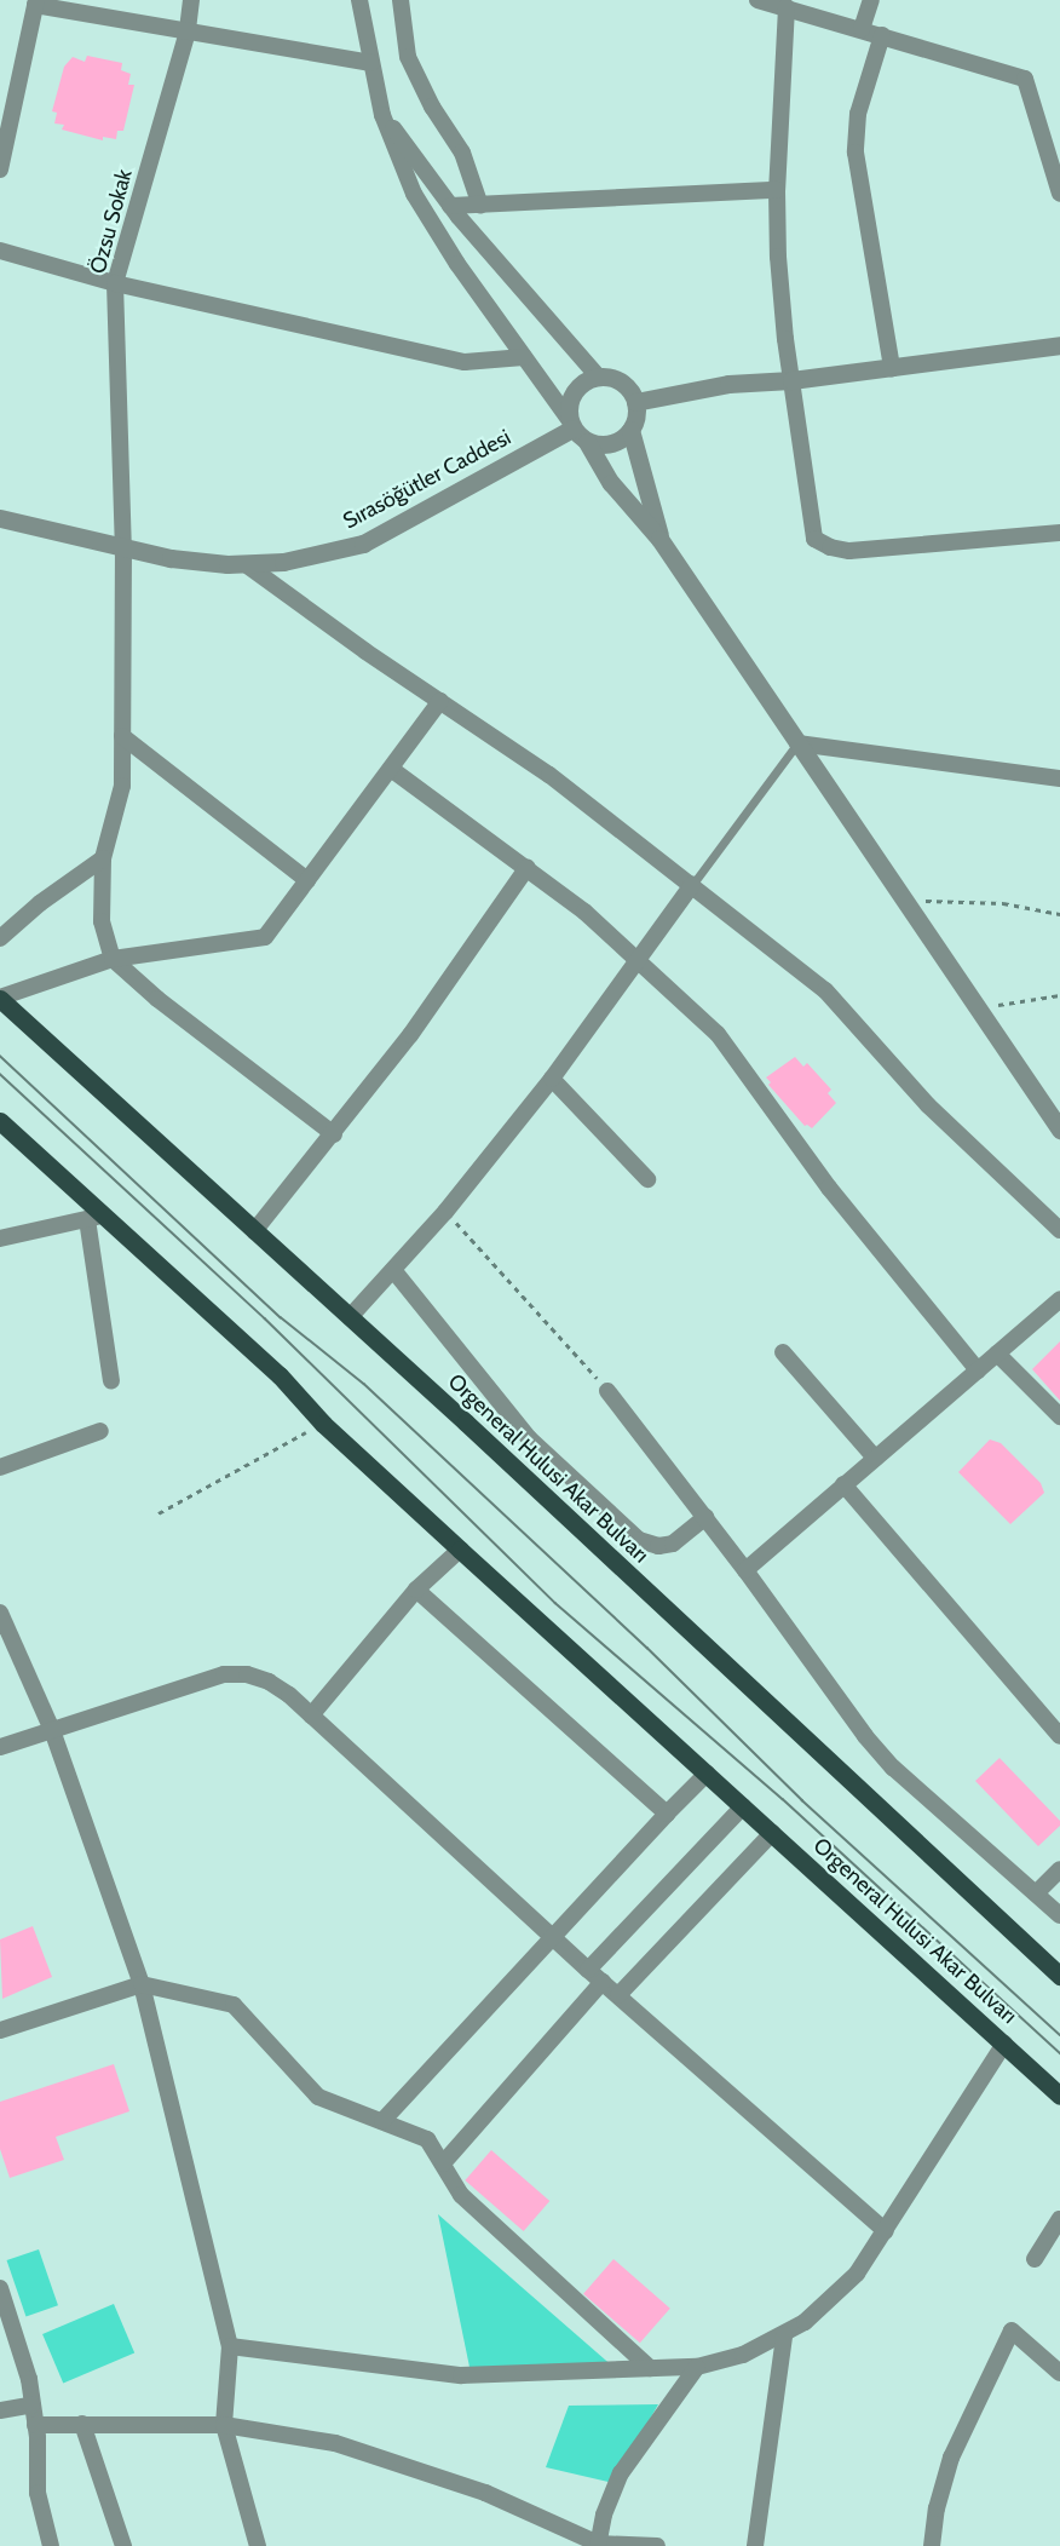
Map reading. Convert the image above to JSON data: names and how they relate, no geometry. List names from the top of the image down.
{
  "streets": {
    "main road": ["Orgeneral Hulusi Akar Bulvarı"],
    "street": ["Özsu Sokak", "Sırasöğütler Caddesi"]
  },
  "crossings": [
    ["Özsu Sokak", "Sırasöğütler Caddesi"]
  ]
}
